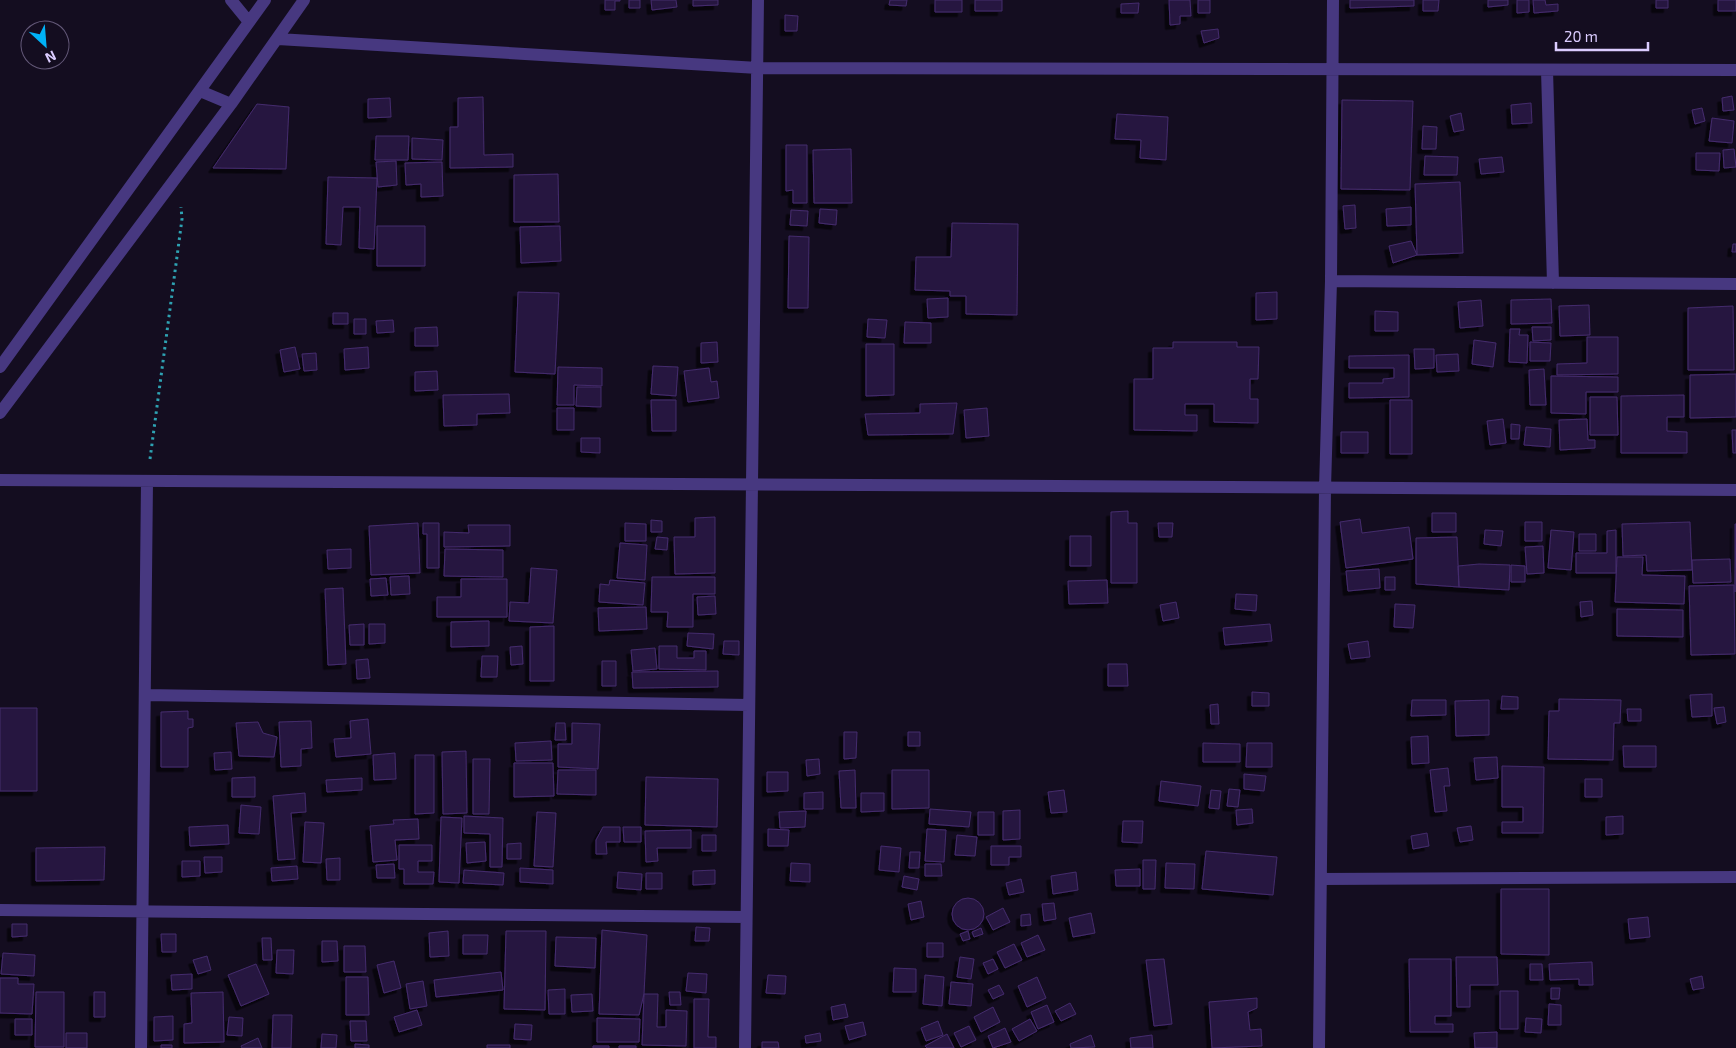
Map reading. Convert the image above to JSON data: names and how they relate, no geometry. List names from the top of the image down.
{
  "scale_bar": "20 m",
  "north": "bottom right"
}
